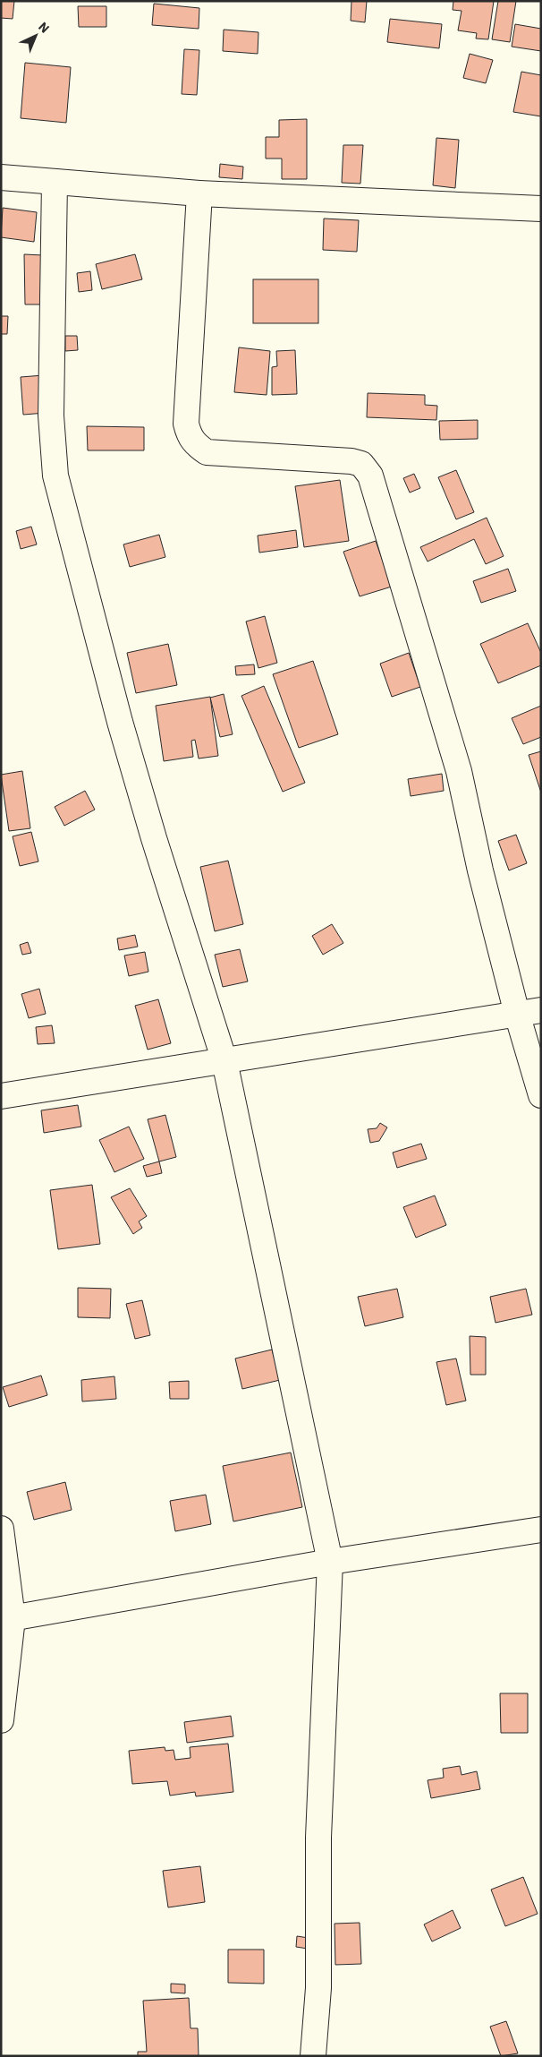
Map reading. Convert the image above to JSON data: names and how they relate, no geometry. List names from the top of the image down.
{
  "north": "top right"
}
